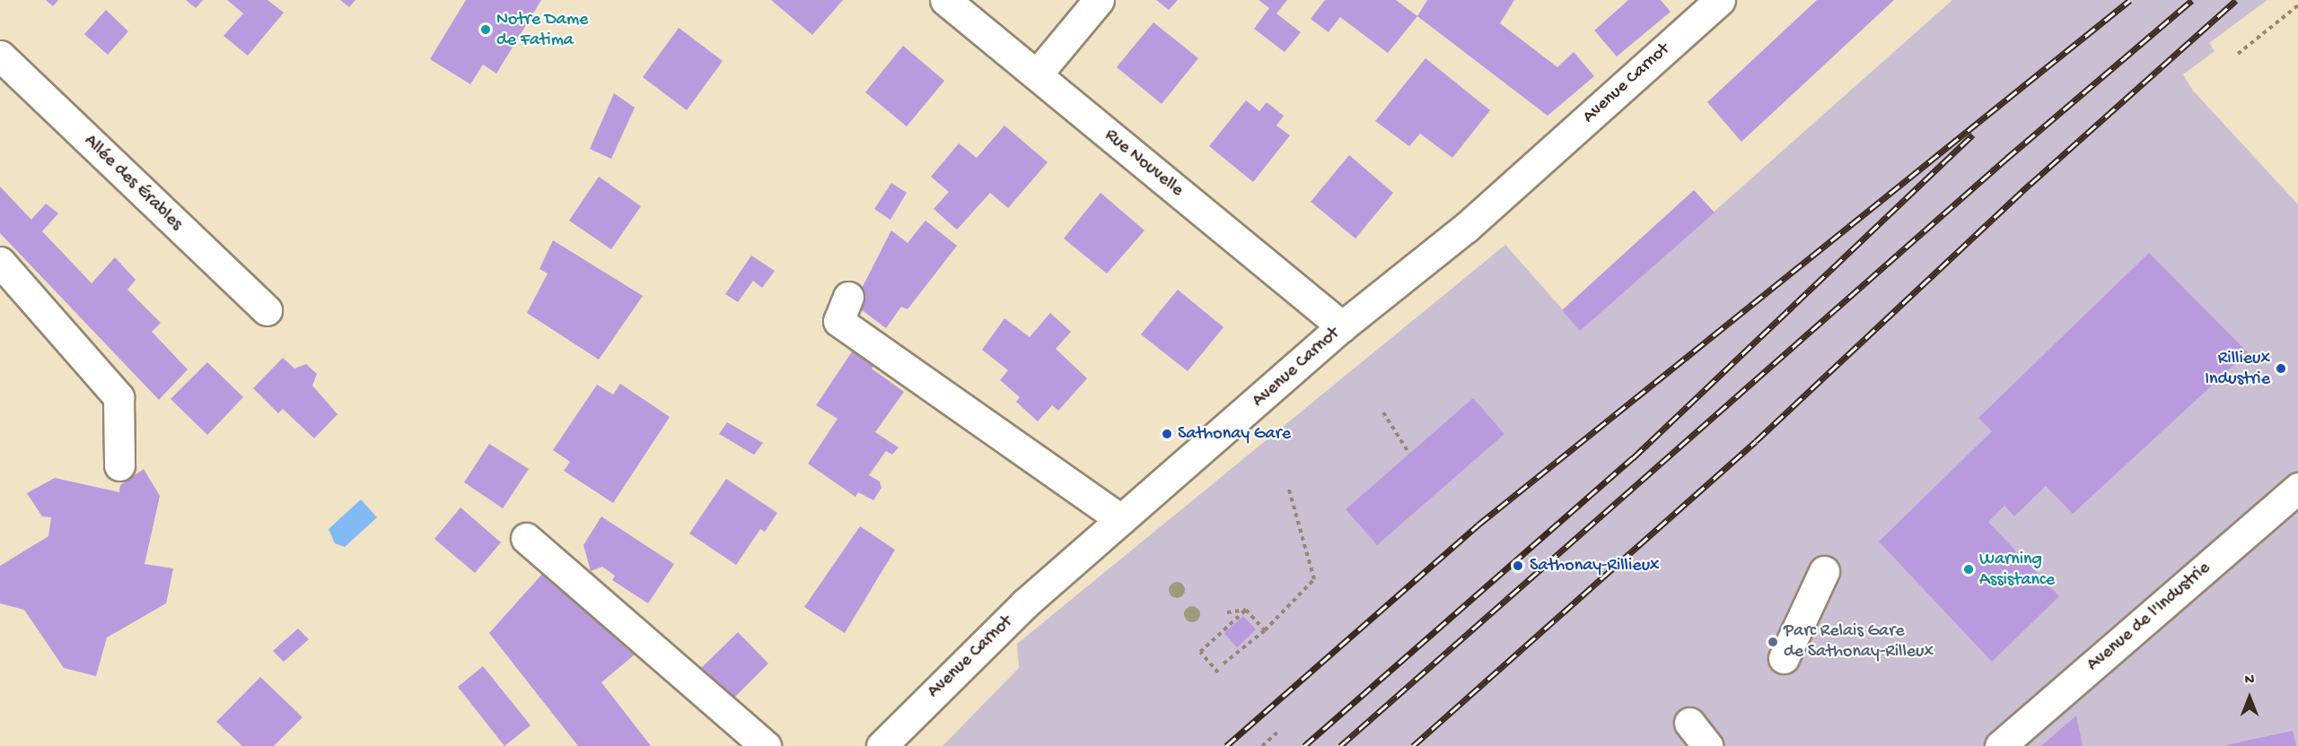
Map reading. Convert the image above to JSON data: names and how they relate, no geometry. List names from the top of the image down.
{
  "streets": {
    "street": [
      "Avenue Carnot",
      "Rue Nouvelle",
      "Allée des Érables",
      "Avenue de l'Industrie"
    ]
  },
  "crossings": [
    ["Avenue Carnot", "Rue Nouvelle"]
  ],
  "places": [
    "Notre Dame de Fatima",
    "Rillieux Industrie",
    "Sathonay Gare",
    "Sathonay-Rillieux",
    "Warning Assistance",
    "Parc Relais Gare de Sathonay-Rilleux"
  ],
  "north": "top"
}
